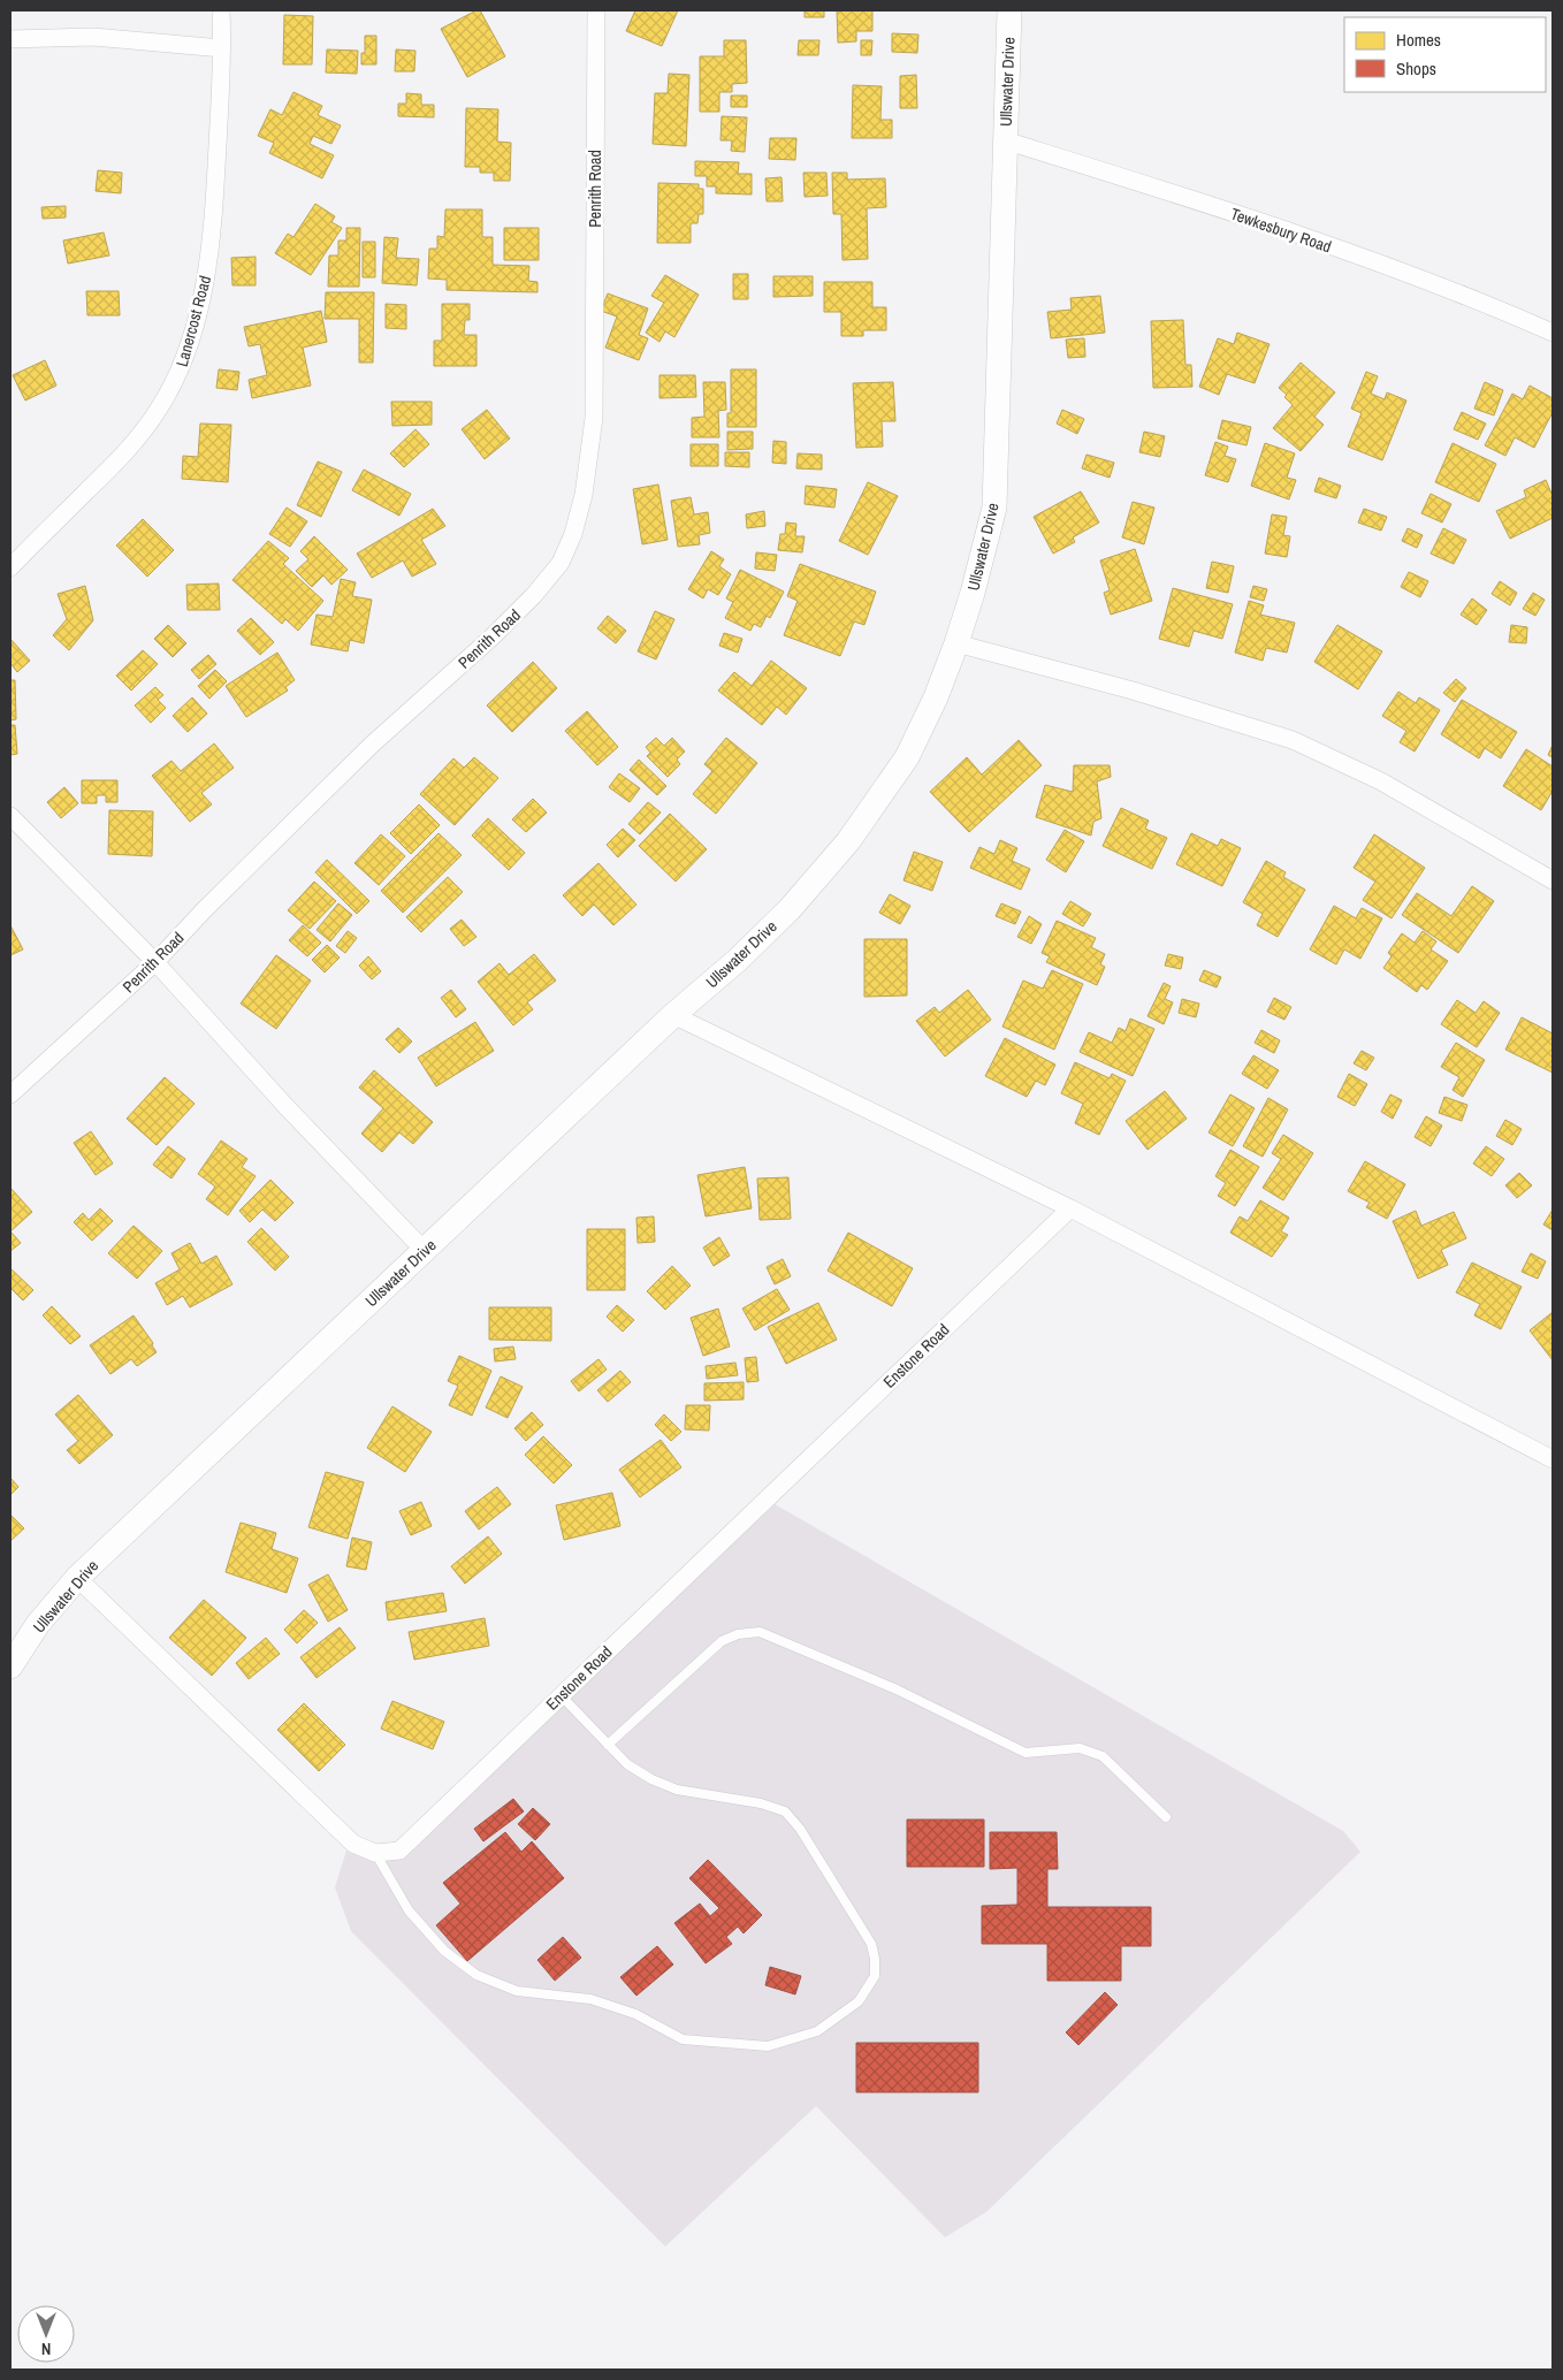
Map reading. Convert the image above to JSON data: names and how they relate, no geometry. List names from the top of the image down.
{
  "streets": {
    "street": [
      "Ullswater Drive",
      "Penrith Road",
      "Tewkesbury Road",
      "Lanercost Road",
      "Enstone Road"
    ]
  },
  "crossings": [
    ["Ullswater Drive", "Tewkesbury Road"]
  ],
  "legend": ["Homes", "Shops"],
  "north": "bottom"
}
